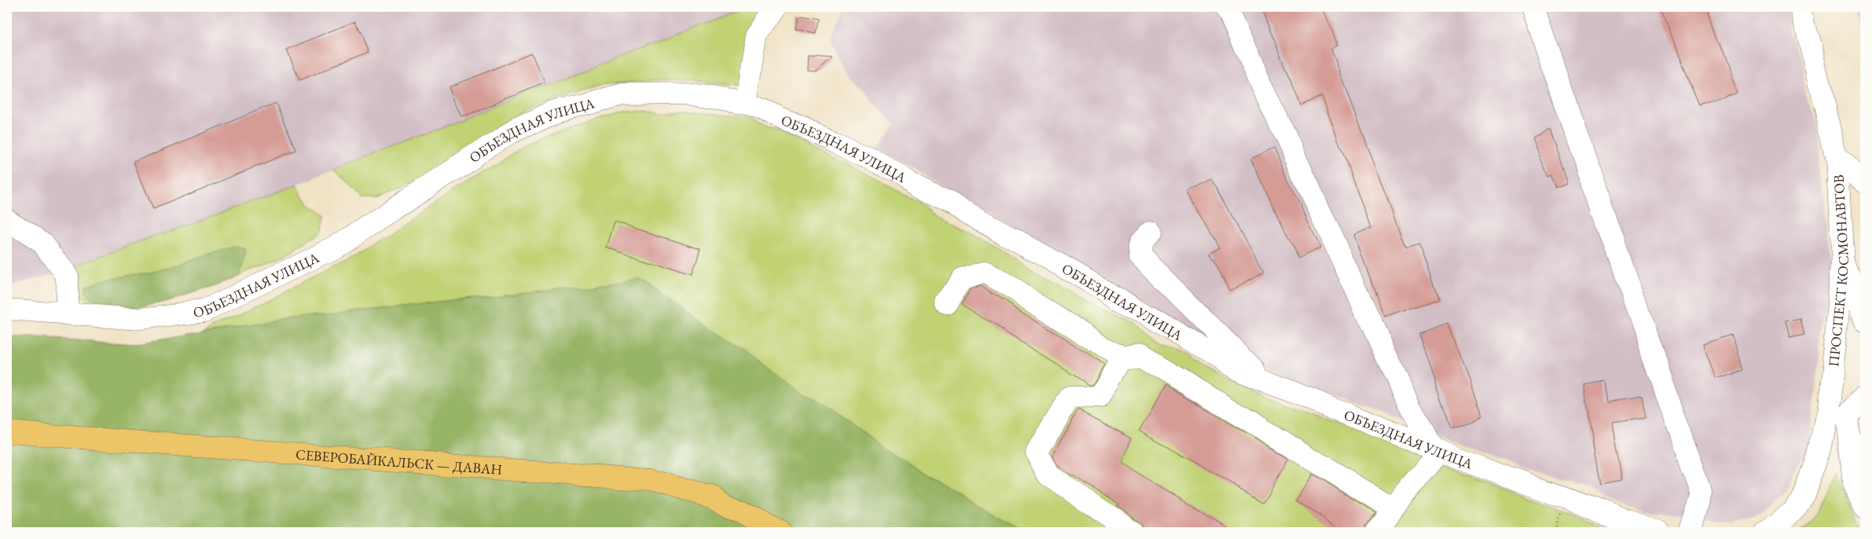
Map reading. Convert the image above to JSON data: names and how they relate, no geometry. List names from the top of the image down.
{
  "streets": {
    "main road": ["СЕВЕРОБАЙКАЛЬСК — ДАВАН"],
    "street": ["ОБЪЕЗДНАЯ УЛИЦА", "ПРОСПЕКТ КОСМОНАВТОВ"]
  }
}
